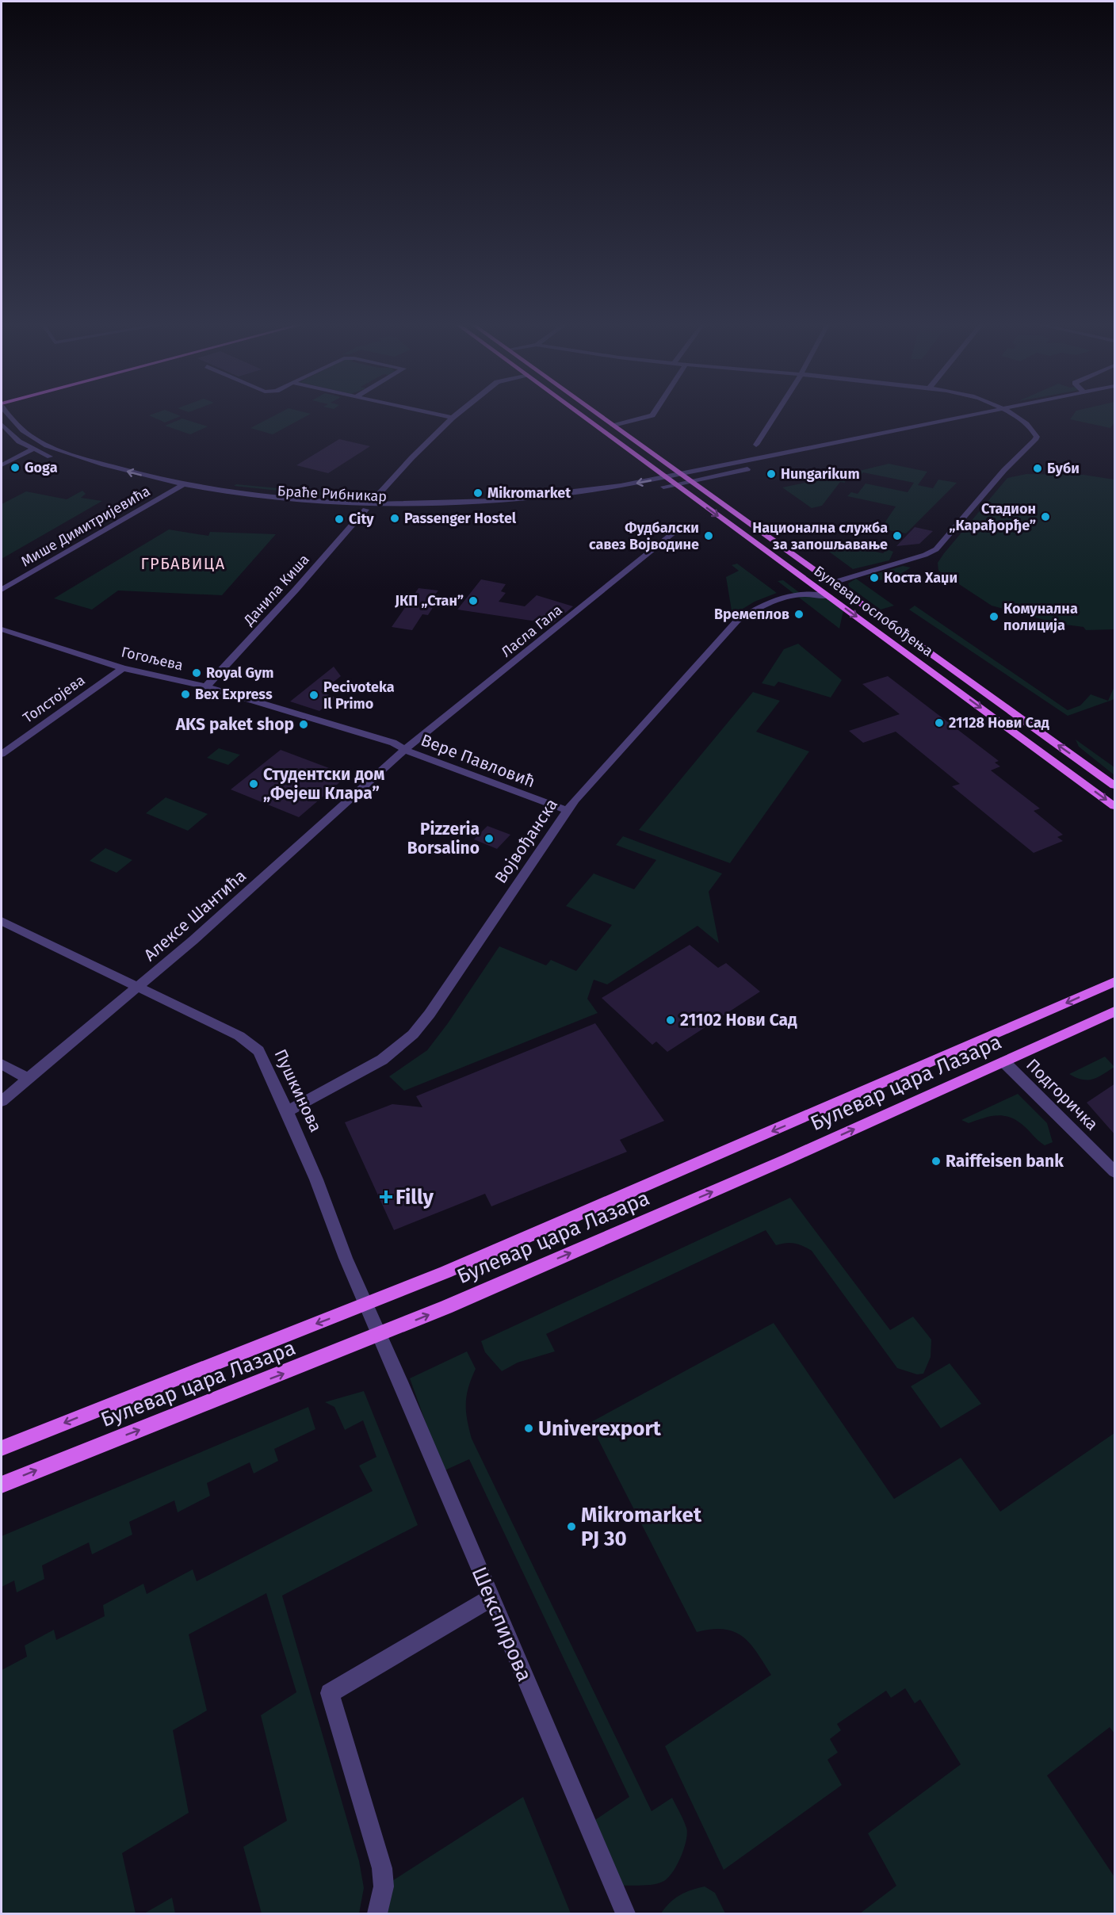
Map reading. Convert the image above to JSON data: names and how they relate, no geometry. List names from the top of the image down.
{
  "streets": {
    "main road": ["Булевар ослобођења", "Булевар цара Лазара"],
    "street": [
      "Браће Рибникар",
      "Мише Димитријевића",
      "Данила Киша",
      "Ласла Гала",
      "Гогољева",
      "Толстојева",
      "Вере Павловић",
      "Војвођанска",
      "Алексе Шантића",
      "Пушкинова",
      "Подгоричка",
      "Шекспирова"
    ]
  },
  "crossings": [
    ["Браће Рибникар", "Мише Димитријевића"],
    ["Браће Рибникар", "Данила Киша"],
    ["Браће Рибникар", "Булевар ослобођења"],
    ["Данила Киша", "Гогољева"],
    ["Булевар ослобођења", "Војвођанска"],
    ["Ласла Гала", "Гогољева"],
    ["Ласла Гала", "Вере Павловић"],
    ["Ласла Гала", "Алексе Шантића"],
    ["Гогољева", "Толстојева"],
    ["Гогољева", "Вере Павловић"],
    ["Гогољева", "Алексе Шантића"],
    ["Вере Павловић", "Војвођанска"],
    ["Вере Павловић", "Алексе Шантића"],
    ["Војвођанска", "Пушкинова"],
    ["Алексе Шантића", "Пушкинова"],
    ["Булевар цара Лазара", "Пушкинова"],
    ["Булевар цара Лазара", "Подгоричка"],
    ["Булевар цара Лазара", "Шекспирова"],
    ["Пушкинова", "Шекспирова"]
  ],
  "districts": ["ГРБАВИЦА"],
  "places": {
    "other": [
      "Goga",
      "Буби",
      "Hungarikum",
      "Mikromarket",
      "Стадион „Карађорђе”",
      "Passenger Hostel",
      "City",
      "Фудбалски савез Војводине",
      "Национална служба за запошљавање",
      "Коста Хаџи",
      "ЈКП „Стан”",
      "Времеплов",
      "Комунална полиција",
      "Royal Gym",
      "Bex Express",
      "Pecivoteka Il Primo",
      "21128 Нови Сад",
      "AKS paket shop",
      "Студентски дом „Фејеш Клара”",
      "Pizzeria Borsalino",
      "21102 Нови Сад",
      "Raiffeisen bank",
      "Univerexport",
      "Mikromarket PJ 30"
    ],
    "health": ["Filly"]
  }
}
